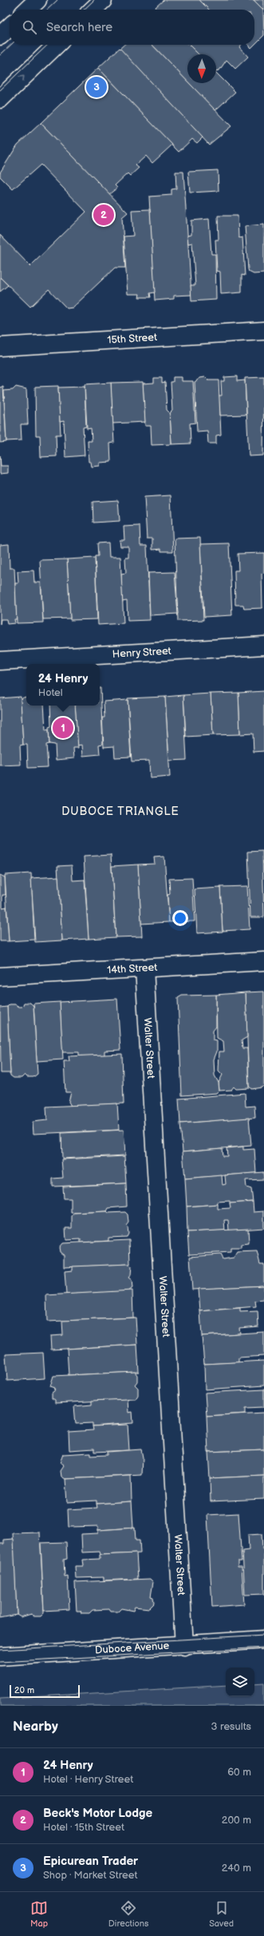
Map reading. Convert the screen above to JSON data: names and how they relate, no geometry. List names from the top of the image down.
{
  "streets": {
    "street": [
      "15th Street",
      "Henry Street",
      "14th Street",
      "Walter Street",
      "Duboce Avenue"
    ]
  },
  "crossings": [
    ["14th Street", "Walter Street"],
    ["Walter Street", "Duboce Avenue"]
  ],
  "districts": ["DUBOCE TRIANGLE"],
  "scale_bar": "20 m",
  "north": "bottom",
  "page": {
    "search": "Search here",
    "pins": ["3", "2", "1"],
    "popup": ["24 Henry", "Hotel"],
    "scale": "20 m",
    "heading": ["Nearby", "3 results"],
    "list": [
      {
        "mark": "1",
        "name": "24 Henry",
        "note": "Hotel · Henry Street",
        "value": "60 m"
      },
      {
        "mark": "2",
        "name": "Beck's Motor Lodge",
        "note": "Hotel · 15th Street",
        "value": "200 m"
      },
      {
        "mark": "3",
        "name": "Epicurean Trader",
        "note": "Shop · Market Street",
        "value": "240 m"
      }
    ],
    "nav": ["Map", "Directions", "Saved"]
  }
}
